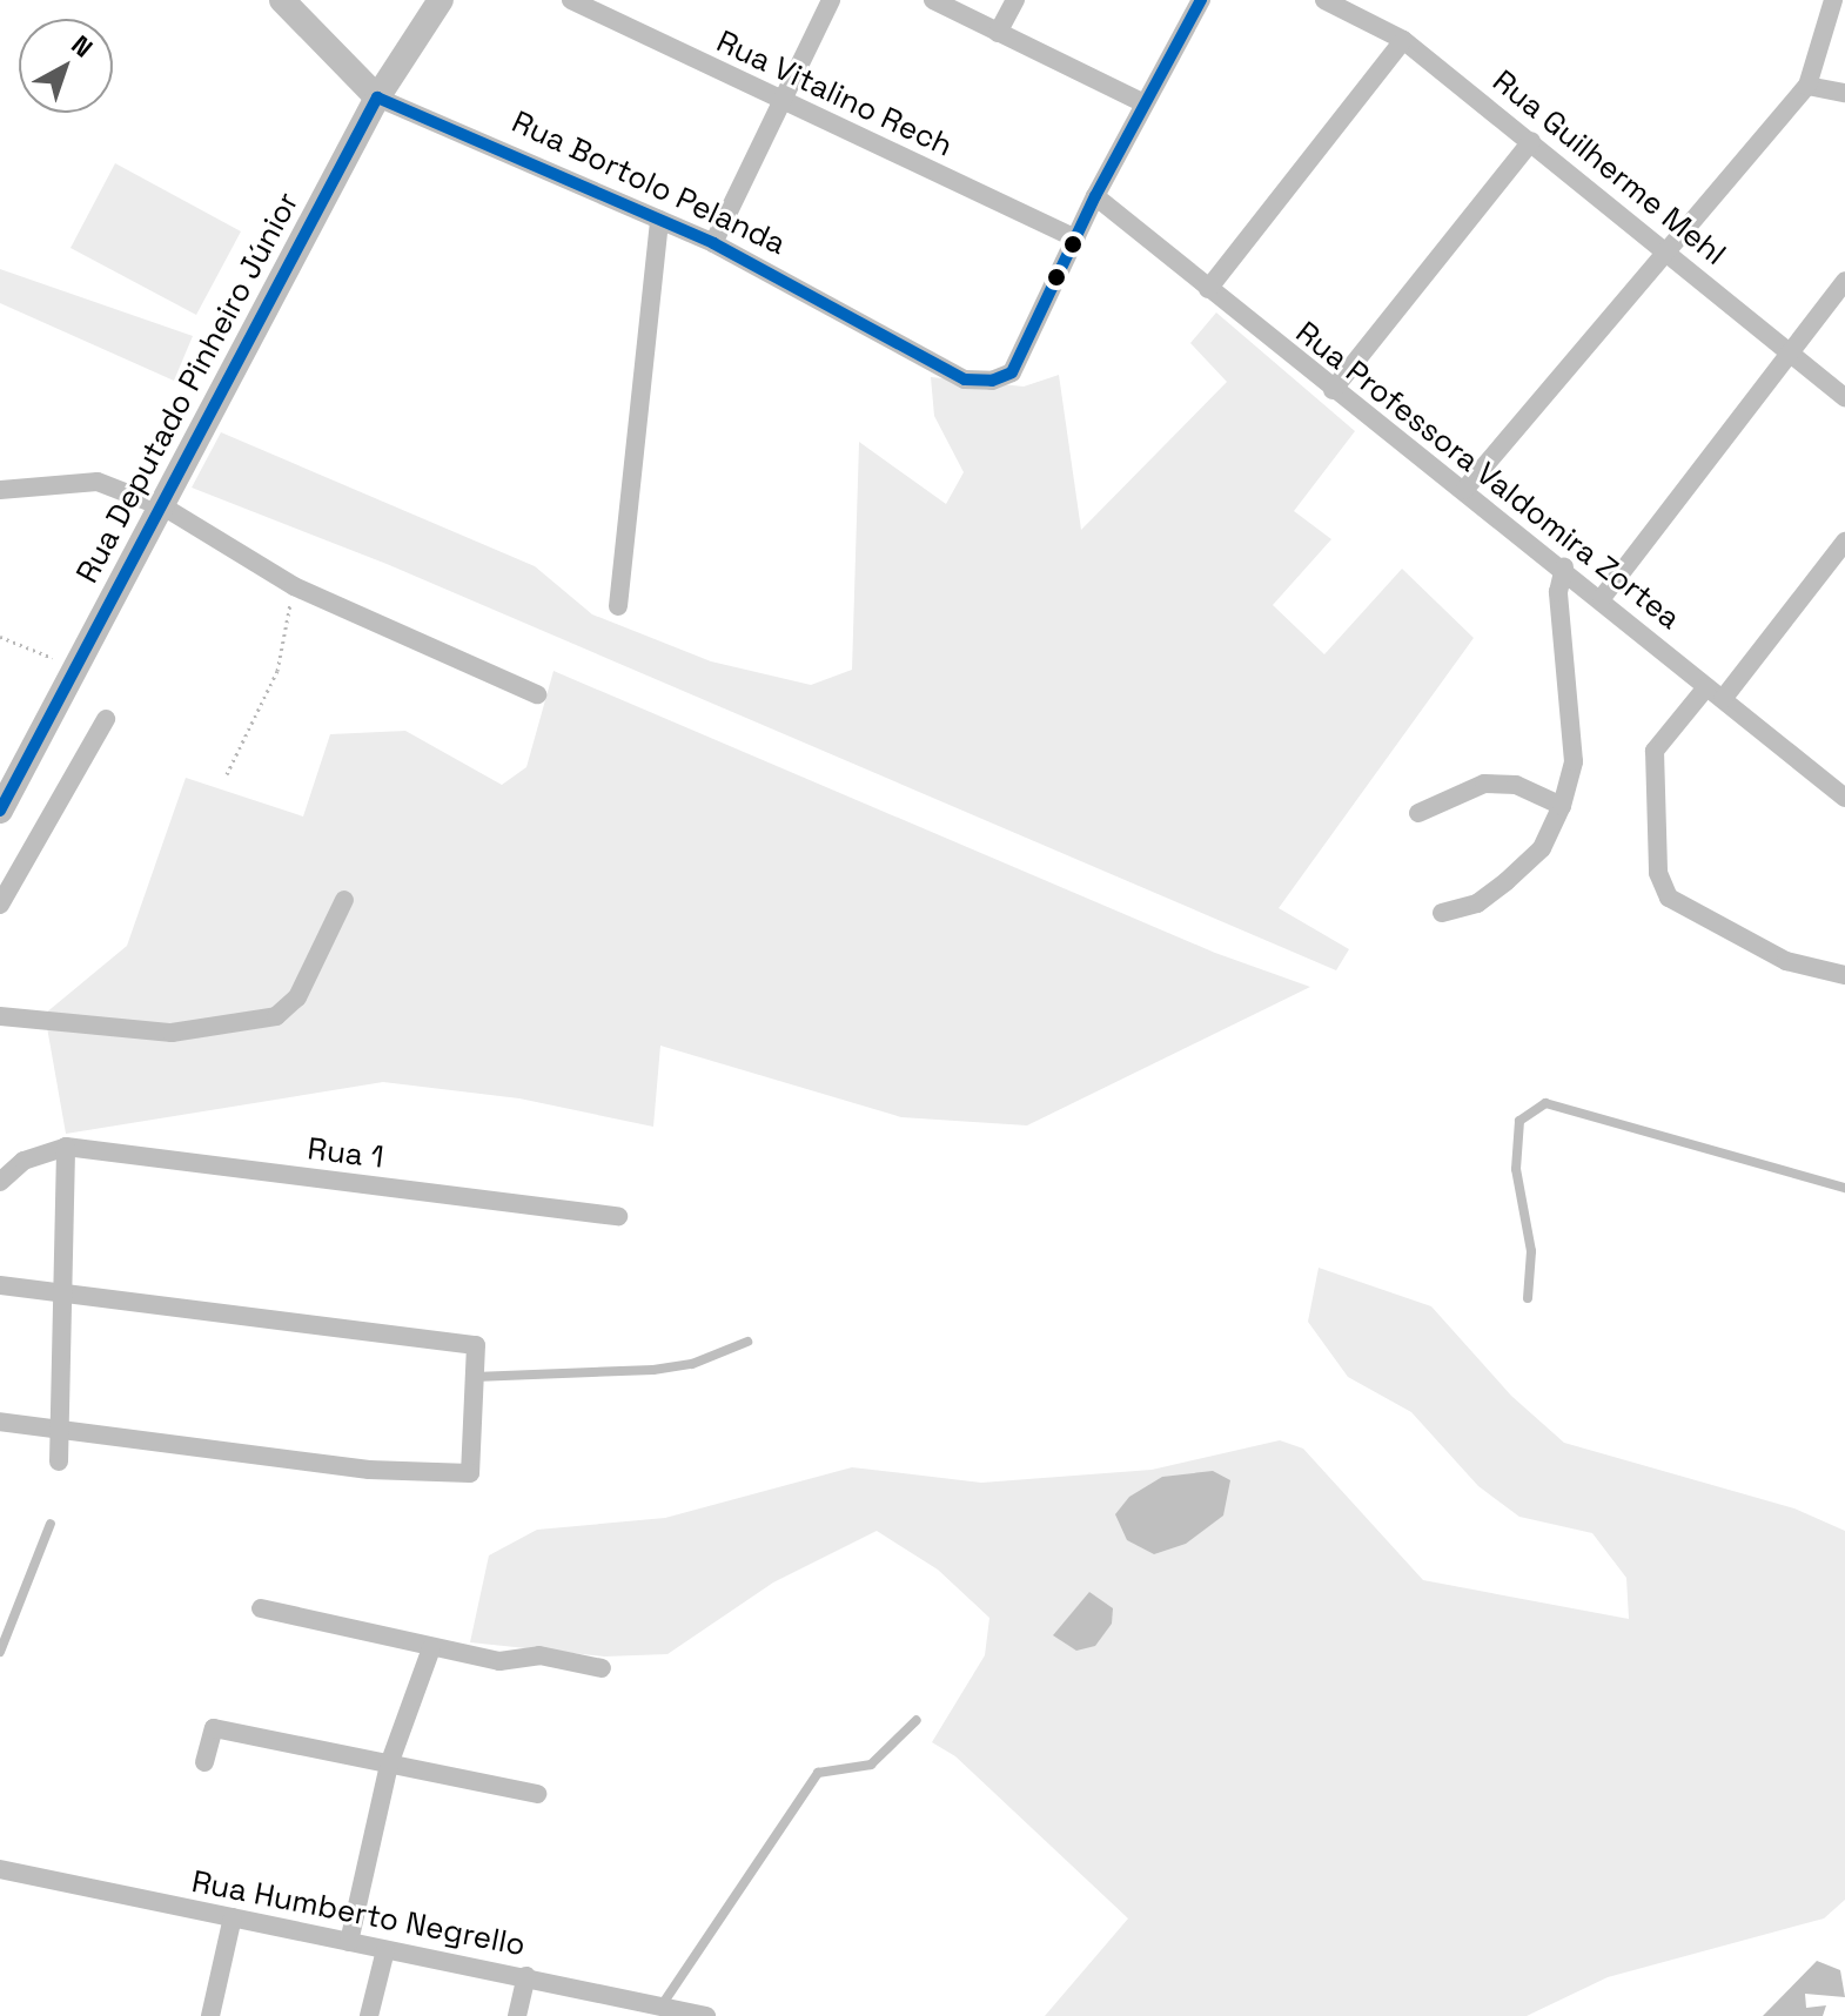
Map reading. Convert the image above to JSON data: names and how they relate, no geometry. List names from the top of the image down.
{
  "streets": {
    "street": [
      "Rua Vitalino Rech",
      "Rua Guilherme Mehl",
      "Rua Bortolo Pelanda",
      "Rua Deputado Pinheiro Júnior",
      "Rua Professora Valdomira Zortea",
      "Rua 1",
      "Rua Humberto Negrello"
    ]
  },
  "crossings": [
    ["Rua Vitalino Rech", "Rua Bortolo Pelanda"],
    ["Rua Bortolo Pelanda", "Rua Deputado Pinheiro Júnior"]
  ],
  "north": "top right"
}
